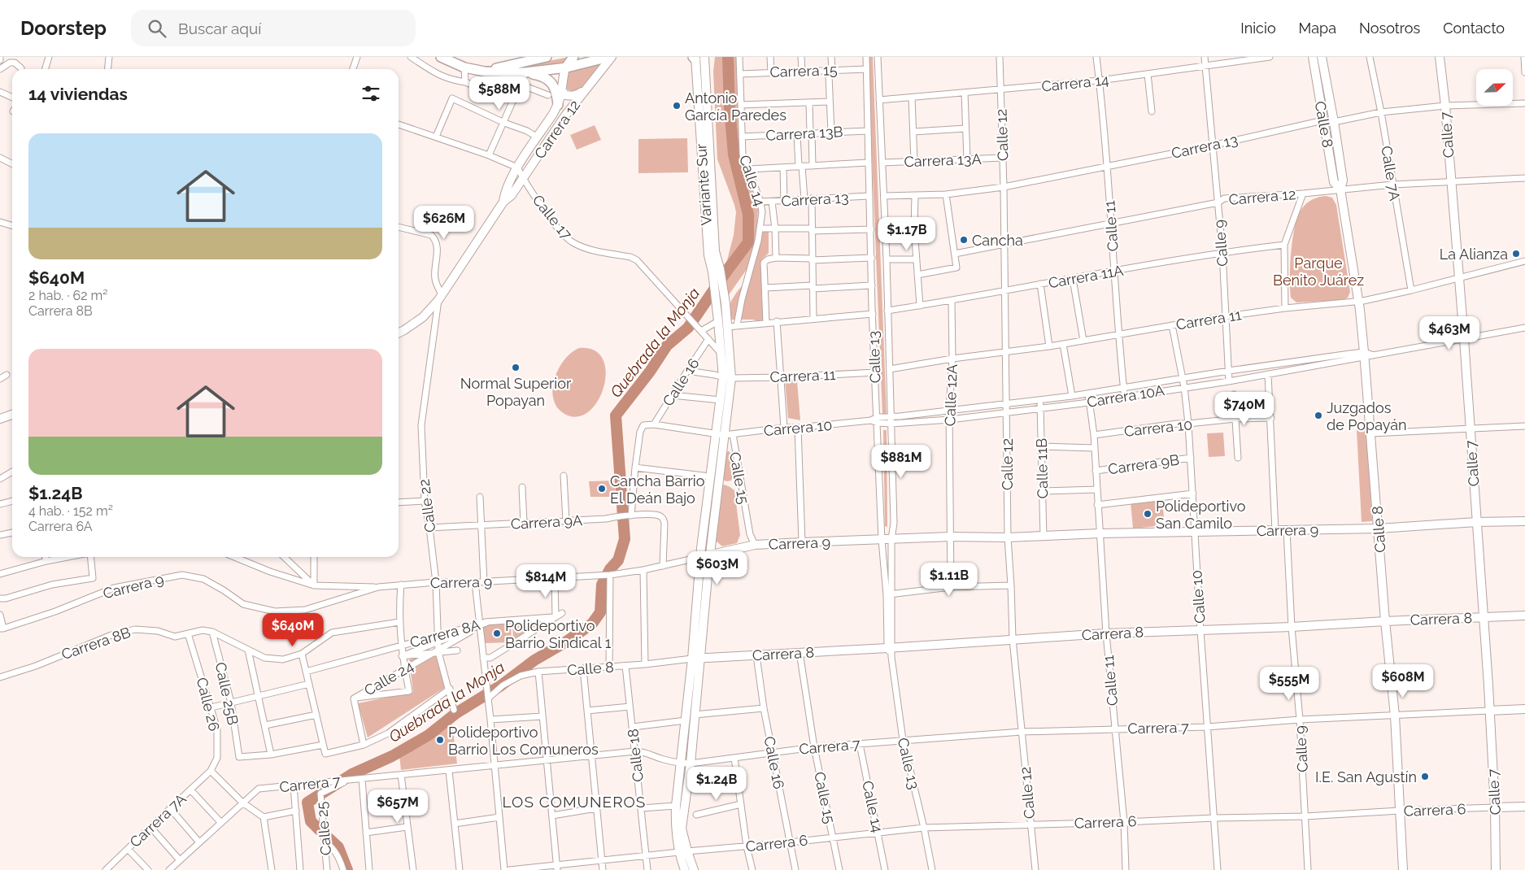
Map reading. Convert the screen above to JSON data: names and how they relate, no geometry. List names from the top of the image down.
{
  "streets": {
    "main road": [
      "Calle 8",
      "Carrera 12",
      "Calle 7",
      "Variante Sur",
      "Carrera 9",
      "Carrera 8",
      "Carrera 7",
      "Carrera 6"
    ],
    "street": [
      "Carrera 15",
      "Carrera 14",
      "Carrera 13B",
      "Calle 12",
      "Carrera 13",
      "Carrera 13A",
      "Calle 7A",
      "Calle 14",
      "Calle 17",
      "Calle 11",
      "Calle 9",
      "Carrera 11A",
      "Carrera 11",
      "Calle 13",
      "Calle 16",
      "Calle 12A",
      "Carrera 10A",
      "Carrera 10",
      "Carrera 9B",
      "Calle 11B",
      "Calle 15",
      "Calle 22",
      "Carrera 9A",
      "Calle 10",
      "Carrera 8A",
      "Carrera 8B",
      "Calle 24",
      "Calle 25B",
      "Calle 26",
      "Calle 18",
      "Carrera 7A",
      "Calle 25"
    ]
  },
  "crossings": [
    ["Carrera 15", "Calle 14"],
    ["Carrera 15", "Calle 13"],
    ["Carrera 14", "Calle 12"],
    ["Carrera 14", "Calle 11"],
    ["Carrera 14", "Calle 9"],
    ["Carrera 14", "Calle 13"],
    ["Calle 8", "Carrera 12"],
    ["Calle 8", "Carrera 13"],
    ["Calle 8", "Carrera 11"],
    ["Calle 8", "Carrera 10A"],
    ["Calle 8", "Carrera 9"],
    ["Calle 8", "Carrera 8"],
    ["Calle 8", "Carrera 7"],
    ["Calle 8", "Calle 18"],
    ["Calle 8", "Carrera 6"],
    ["Carrera 12", "Calle 12"],
    ["Carrera 12", "Calle 7"],
    ["Carrera 12", "Calle 7A"],
    ["Carrera 12", "Calle 17"],
    ["Carrera 12", "Calle 11"],
    ["Carrera 12", "Calle 9"],
    ["Carrera 12", "Calle 22"],
    ["Carrera 13B", "Calle 14"],
    ["Carrera 13B", "Calle 13"],
    ["Calle 12", "Carrera 13"],
    ["Calle 12", "Carrera 13A"],
    ["Calle 12", "Carrera 11A"],
    ["Calle 12", "Carrera 11"],
    ["Calle 12", "Carrera 10A"],
    ["Calle 12", "Carrera 9"],
    ["Calle 12", "Carrera 8"],
    ["Calle 12", "Carrera 7"],
    ["Calle 12", "Carrera 6"],
    ["Calle 7", "Carrera 13"],
    ["Calle 7", "Carrera 11"],
    ["Calle 7", "Carrera 10A"],
    ["Calle 7", "Carrera 9"],
    ["Calle 7", "Carrera 8"],
    ["Calle 7", "Carrera 7"],
    ["Calle 7", "Carrera 6"],
    ["Carrera 13", "Calle 7A"],
    ["Carrera 13", "Calle 14"],
    ["Carrera 13", "Calle 11"],
    ["Carrera 13", "Calle 9"],
    ["Carrera 13", "Calle 13"],
    ["Carrera 13A", "Calle 13"],
    ["Calle 7A", "Carrera 11"],
    ["Calle 14", "Carrera 7"],
    ["Calle 14", "Carrera 6"],
    ["Variante Sur", "Calle 17"],
    ["Variante Sur", "Carrera 11"],
    ["Calle 17", "Calle 16"],
    ["Calle 11", "Carrera 11A"],
    ["Calle 11", "Carrera 11"],
    ["Calle 11", "Carrera 10A"],
    ["Calle 11", "Carrera 10"],
    ["Calle 11", "Carrera 9B"],
    ["Calle 11", "Carrera 9"],
    ["Calle 11", "Carrera 8"],
    ["Calle 11", "Carrera 7"],
    ["Calle 11", "Carrera 6"],
    ["Calle 9", "Carrera 11A"],
    ["Calle 9", "Carrera 11"],
    ["Calle 9", "Carrera 10A"],
    ["Calle 9", "Carrera 9"],
    ["Calle 9", "Carrera 8"],
    ["Calle 9", "Carrera 7"],
    ["Calle 9", "Carrera 6"],
    ["Carrera 11A", "Calle 13"],
    ["Carrera 11A", "Calle 12A"],
    ["Carrera 11", "Calle 13"],
    ["Carrera 11", "Calle 16"],
    ["Carrera 11", "Calle 12A"],
    ["Carrera 11", "Calle 10"],
    ["Calle 13", "Carrera 10A"],
    ["Calle 13", "Carrera 10"],
    ["Calle 13", "Carrera 9"],
    ["Calle 13", "Carrera 8"],
    ["Calle 13", "Carrera 7"],
    ["Calle 13", "Carrera 6"],
    ["Calle 16", "Carrera 8"],
    ["Calle 16", "Carrera 7"],
    ["Calle 16", "Carrera 6"],
    ["Calle 12A", "Carrera 10A"],
    ["Calle 12A", "Carrera 9"],
    ["Carrera 10A", "Carrera 10"],
    ["Carrera 10A", "Calle 11B"],
    ["Carrera 10A", "Calle 10"],
    ["Carrera 10", "Calle 15"],
    ["Carrera 10", "Calle 10"],
    ["Carrera 9B", "Calle 10"],
    ["Calle 11B", "Carrera 9"],
    ["Calle 15", "Carrera 9"],
    ["Calle 15", "Carrera 8"],
    ["Calle 15", "Carrera 7"],
    ["Calle 15", "Carrera 6"],
    ["Calle 22", "Carrera 9A"],
    ["Calle 22", "Carrera 9"],
    ["Calle 22", "Carrera 8A"],
    ["Carrera 9A", "Carrera 9"],
    ["Carrera 9", "Calle 10"],
    ["Calle 10", "Carrera 8"],
    ["Calle 10", "Carrera 7"],
    ["Calle 10", "Carrera 6"],
    ["Carrera 8A", "Calle 24"],
    ["Carrera 8B", "Calle 25B"],
    ["Carrera 8B", "Calle 26"],
    ["Calle 26", "Carrera 7A"],
    ["Carrera 7", "Calle 18"],
    ["Carrera 7", "Calle 25"],
    ["Calle 18", "Carrera 6"]
  ],
  "districts": ["LOS COMUNEROS"],
  "water": ["Quebrada la Monja"],
  "parks": ["Parque Benito Juárez"],
  "places": [
    "Antonio García Paredes",
    "Cancha",
    "La Alianza",
    "Normal Superior Popayan",
    "Juzgados de Popayán",
    "Cancha Barrio El Deán Bajo",
    "Polideportivo San Camilo",
    "Polideportivo Barrio Sindical 1",
    "Polideportivo Barrio Los Comuneros",
    "I.E. San Agustín"
  ],
  "north": "top right",
  "page": {
    "header": "Doorstep",
    "search": "Buscar aquí",
    "nav": [
      "Inicio",
      "Mapa",
      "Nosotros",
      "Contacto"
    ],
    "heading": "14 viviendas",
    "price": [
      "$588M",
      "$626M",
      "$1.17B",
      "$463M",
      "$740M",
      "$881M",
      "$603M",
      "$1.11B",
      "$814M",
      "$640M",
      "$608M",
      "$555M",
      "$1.24B",
      "$657M"
    ],
    "list": [
      {
        "name": "$640M",
        "note": "2 hab. · 62 m² · Carrera 8B"
      },
      {
        "name": "$1.24B",
        "note": "4 hab. · 152 m² · Carrera 6A"
      }
    ]
  }
}
